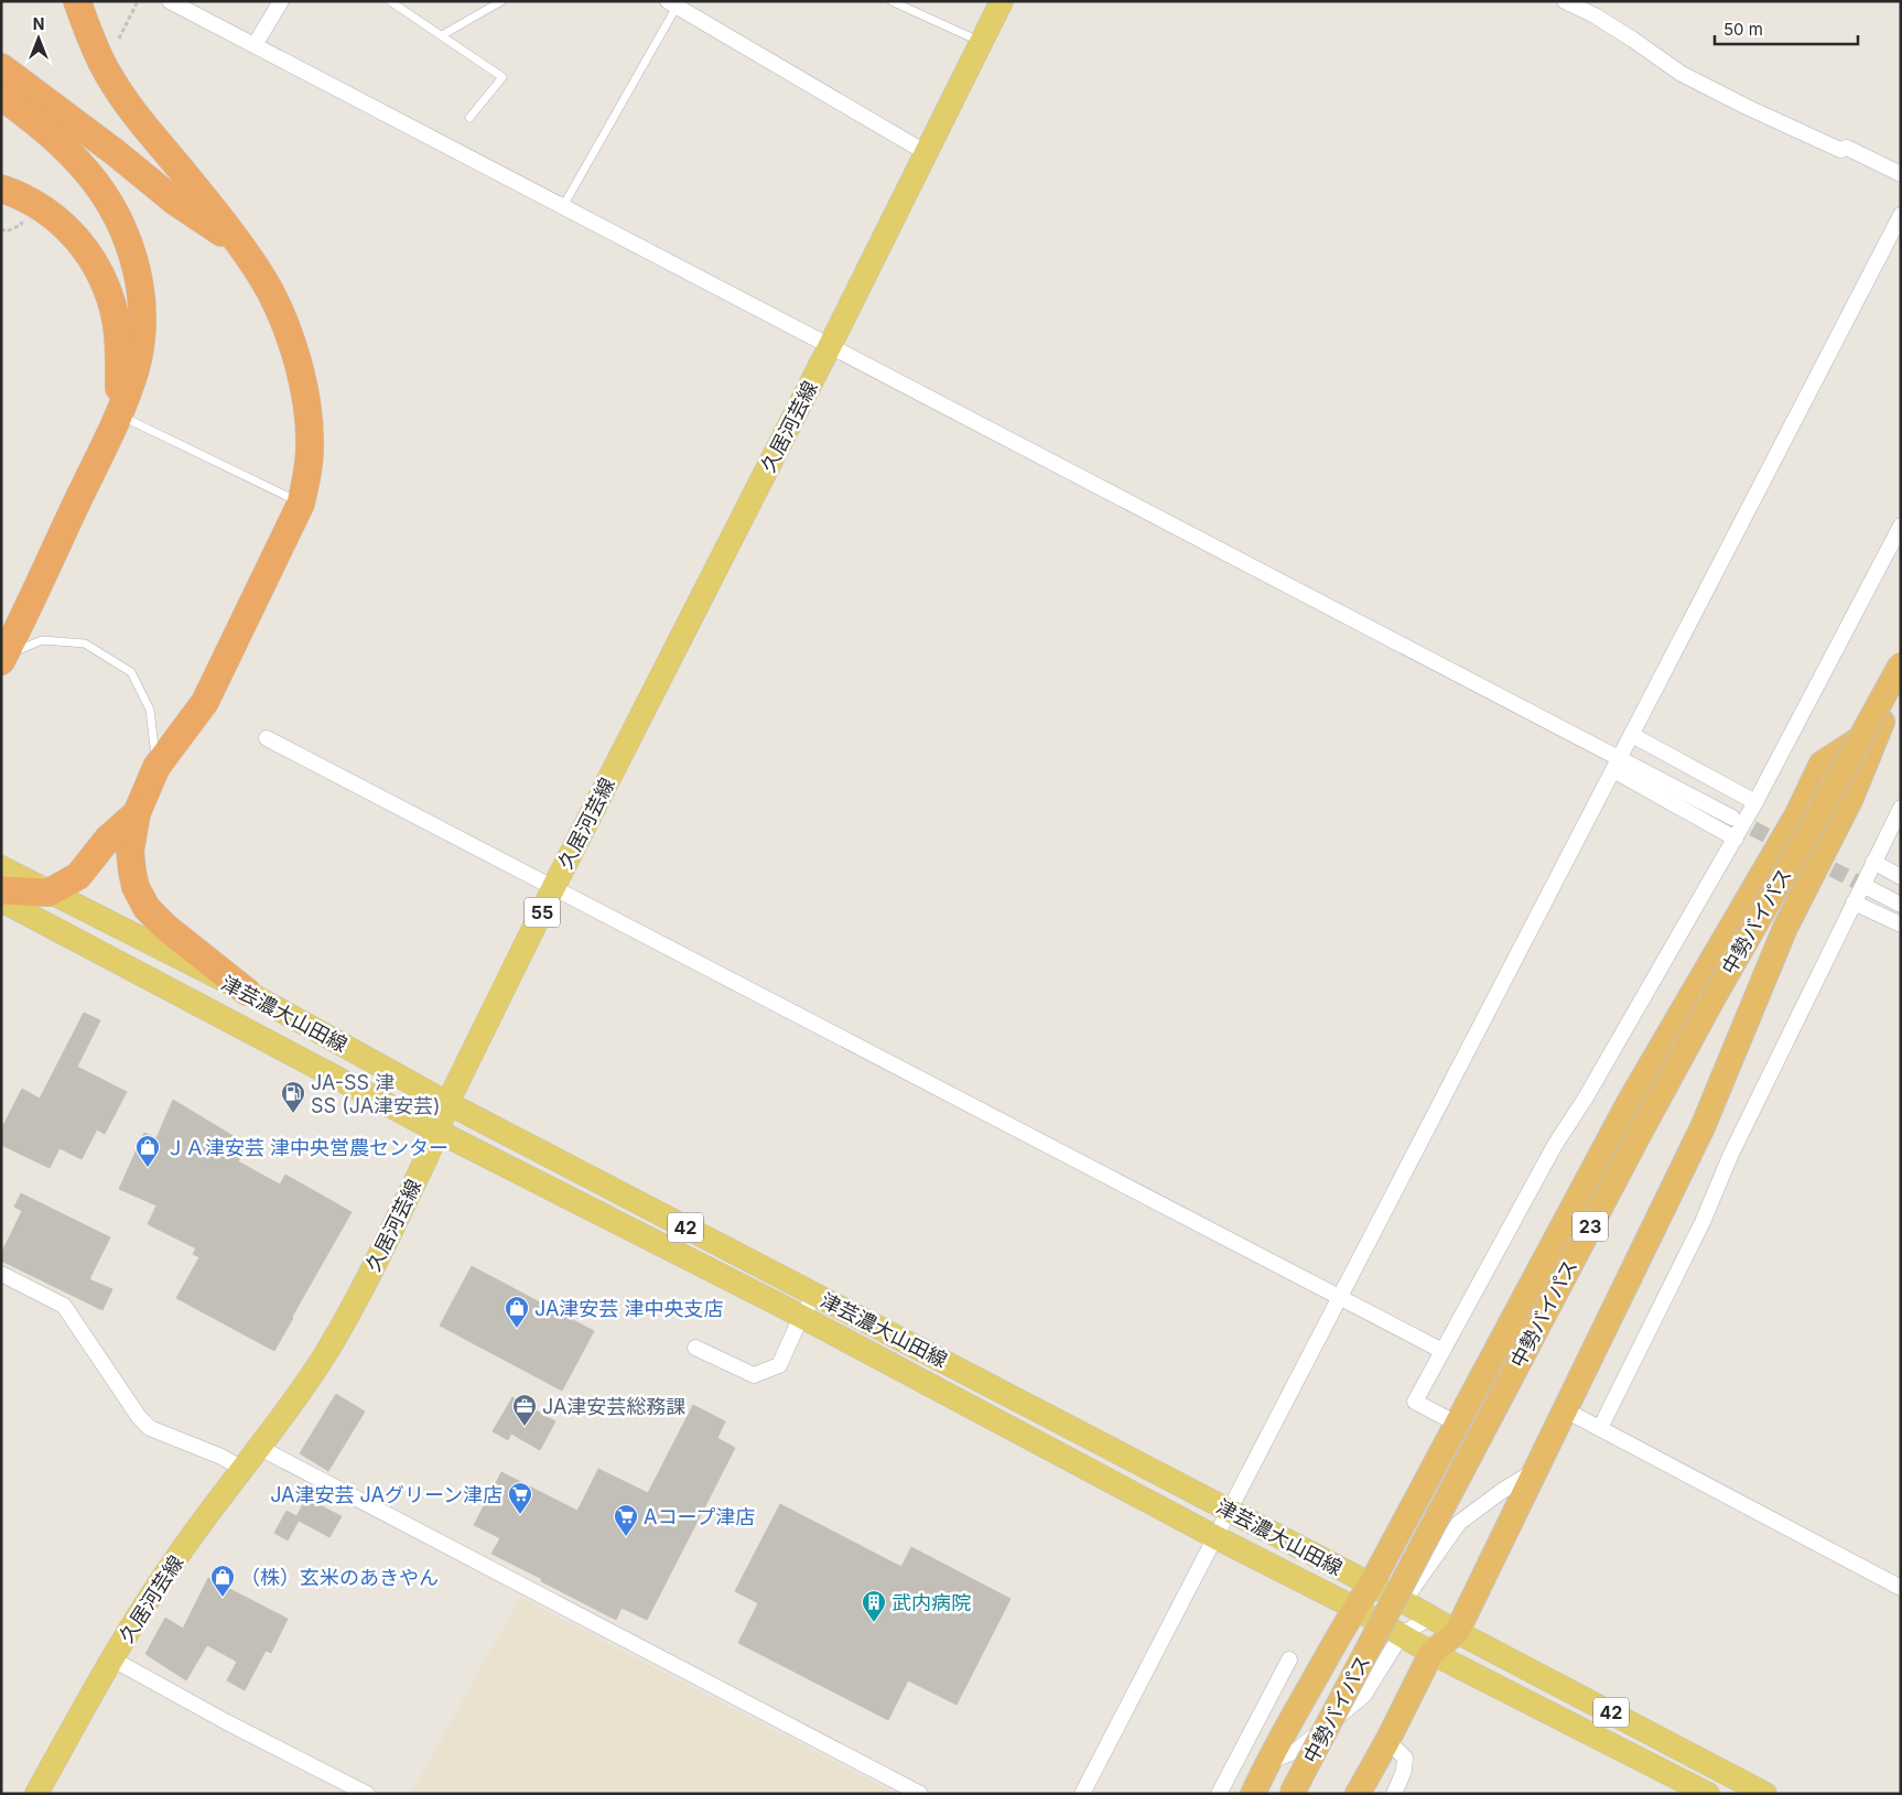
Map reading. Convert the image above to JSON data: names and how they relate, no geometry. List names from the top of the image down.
{
  "streets": {
    "highway": ["中勢バイパス", "23"],
    "main road": [
      "久居河芸線",
      "55",
      "津芸濃大山田線",
      "42"
    ]
  },
  "crossings": [
    ["久居河芸線", "津芸濃大山田線"]
  ],
  "places": {
    "fuel station": ["JA-SS 津 SS (JA津安芸)"],
    "shop": ["ＪＡ津安芸 津中央営農センター", "JA津安芸 津中央支店", "（株）玄米のあきやん"],
    "office": ["JA津安芸総務課"],
    "supermarket": ["JA津安芸 JAグリーン津店", "Aコープ津店"],
    "building": ["武内病院"]
  },
  "scale_bar": "50 m",
  "north": "top"
}
